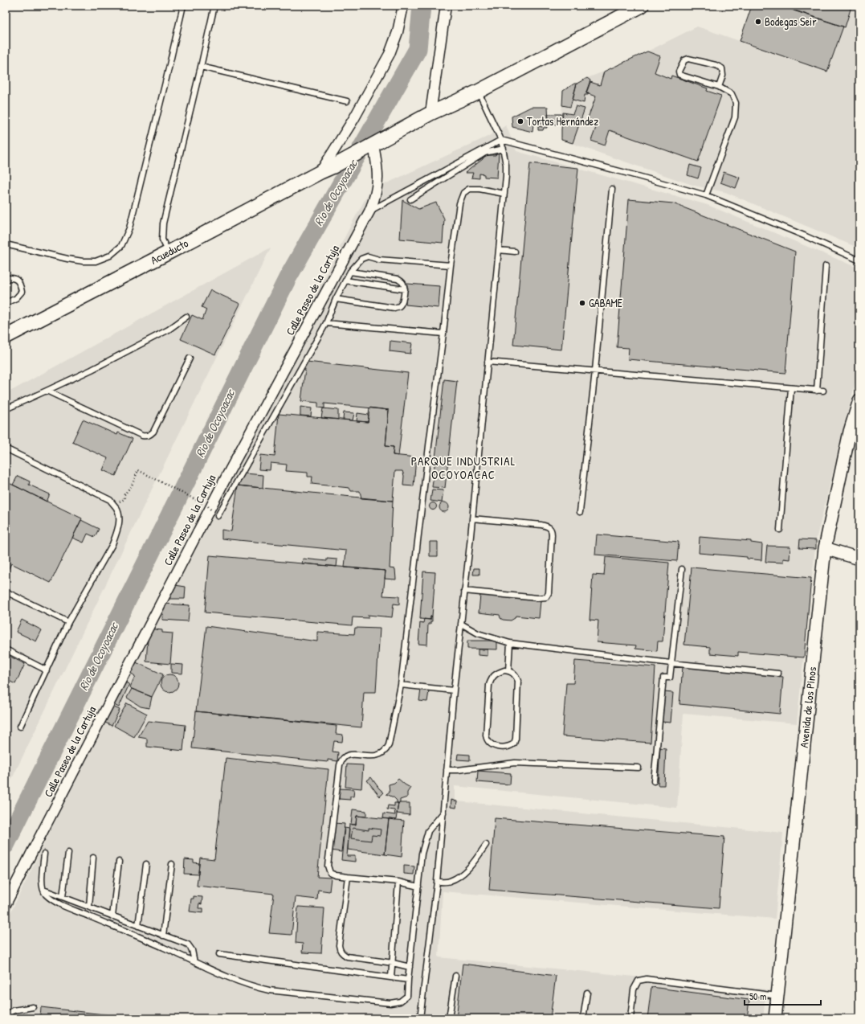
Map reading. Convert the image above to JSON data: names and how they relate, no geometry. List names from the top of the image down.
{
  "streets": {
    "main road": ["Acueducto"],
    "street": ["Calle Paseo de la Cartuja", "Avenida de los Pinos"]
  },
  "crossings": [
    ["Acueducto", "Calle Paseo de la Cartuja"]
  ],
  "districts": ["PARQUE INDUSTRIAL OCOYOACAC"],
  "water": ["Rio de Ocoyoacac"],
  "places": ["Bodegas Seir", "Tortas Hernández", "GABAME"],
  "scale_bar": "50 m"
}
